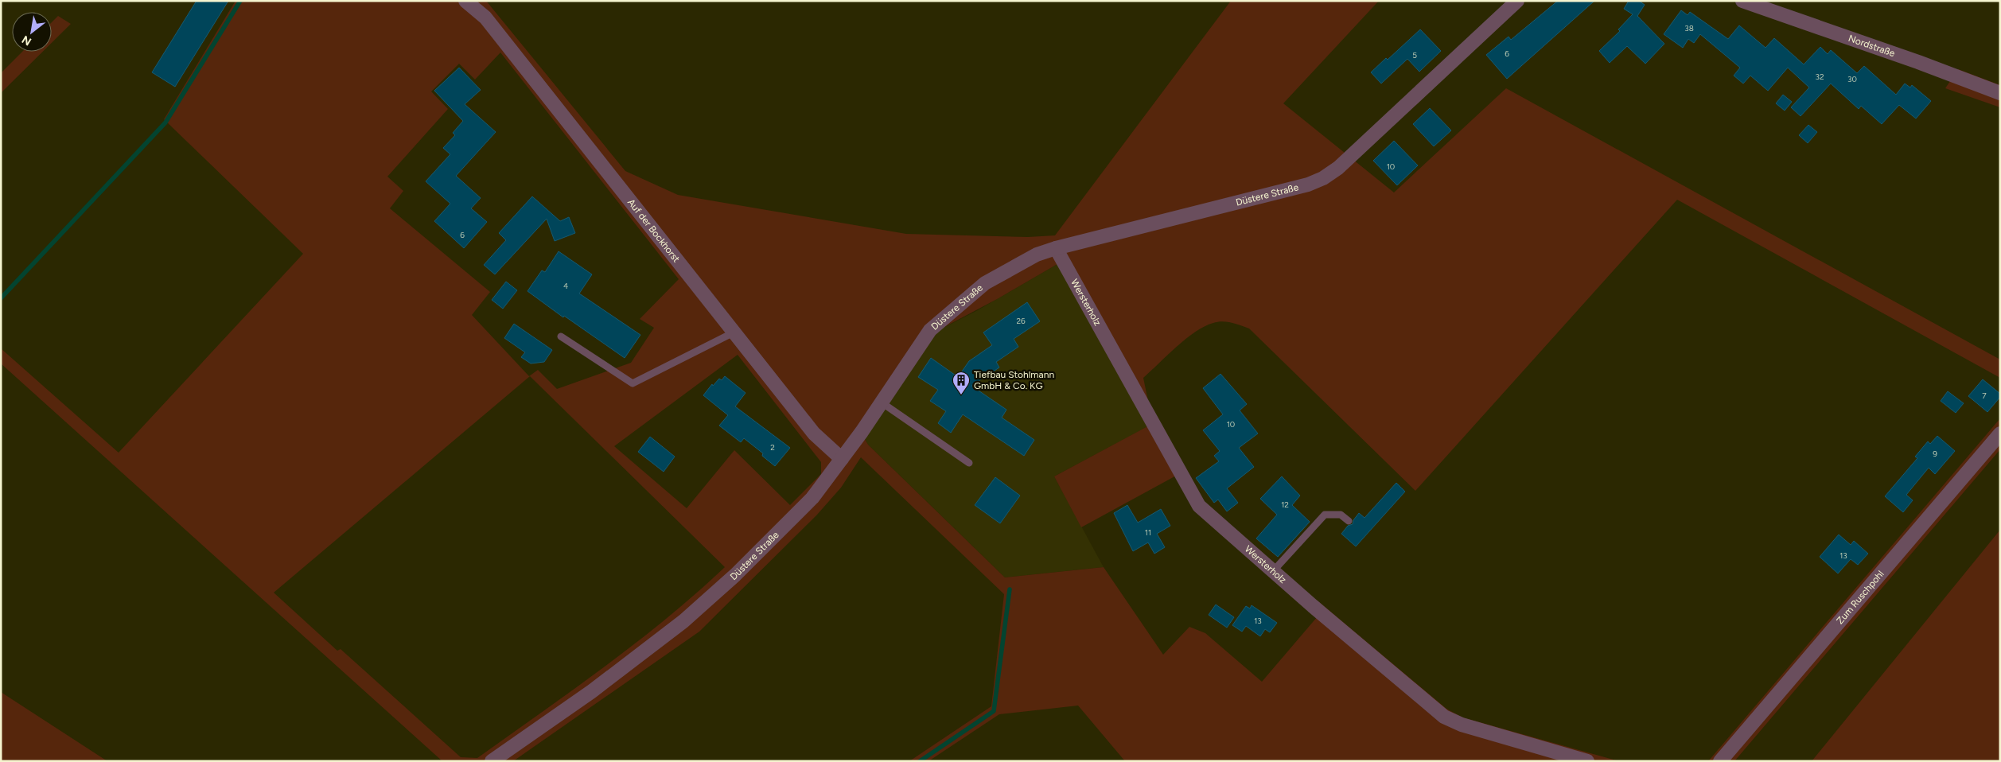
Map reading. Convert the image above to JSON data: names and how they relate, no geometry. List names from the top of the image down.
{
  "streets": {
    "street": [
      "Nordstraße",
      "Düstere Straße",
      "Auf der Bockhorst",
      "Wersterholz",
      "Zum Ruschpohl"
    ]
  },
  "crossings": [
    ["Düstere Straße", "Auf der Bockhorst"],
    ["Düstere Straße", "Wersterholz"]
  ],
  "places": {
    "building": ["Tiefbau Stohlmann GmbH & Co. KG"]
  },
  "house_numbers": [
    "38",
    "6",
    "5",
    "32",
    "30",
    "10",
    "6",
    "4",
    "26",
    "7",
    "10",
    "2",
    "9",
    "12",
    "11",
    "13",
    "13"
  ],
  "north": "bottom left"
}
